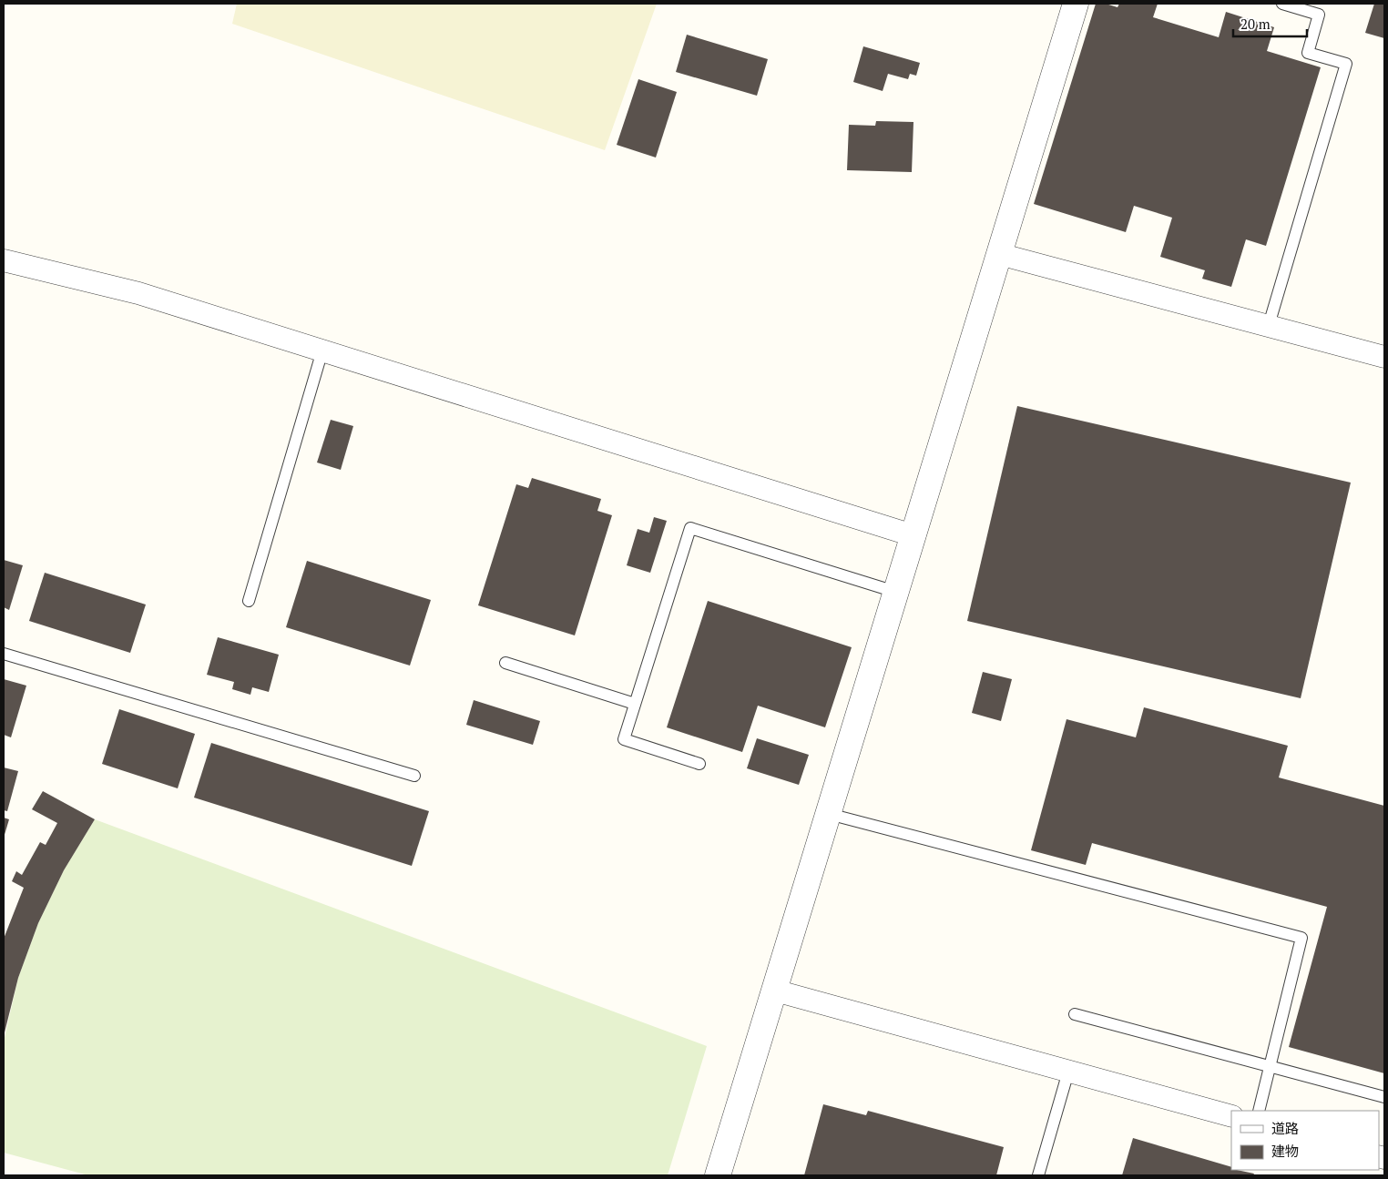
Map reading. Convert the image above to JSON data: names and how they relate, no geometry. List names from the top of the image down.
{
  "legend": ["道路", "建物"],
  "scale_bar": "20 m"
}
